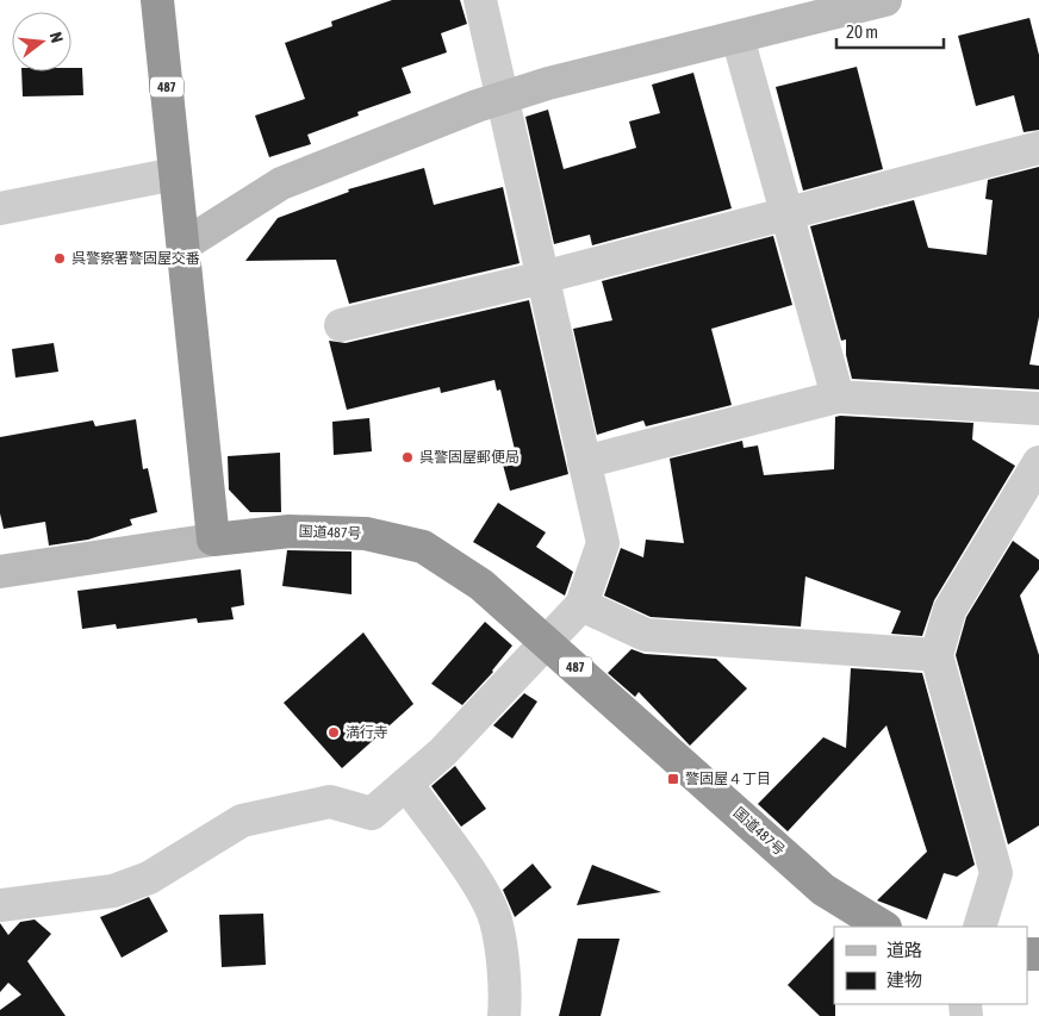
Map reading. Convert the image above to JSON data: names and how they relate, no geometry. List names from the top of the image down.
{
  "streets": {
    "highway": ["487", "国道487号"]
  },
  "crossings": [
    ["487", "国道487号"]
  ],
  "places": {
    "other": ["呉警察署警固屋交番", "呉警固屋郵便局", "満行寺"],
    "transit": ["警固屋４丁目"]
  },
  "legend": ["道路", "建物"],
  "scale_bar": "20 m",
  "north": "right"
}
